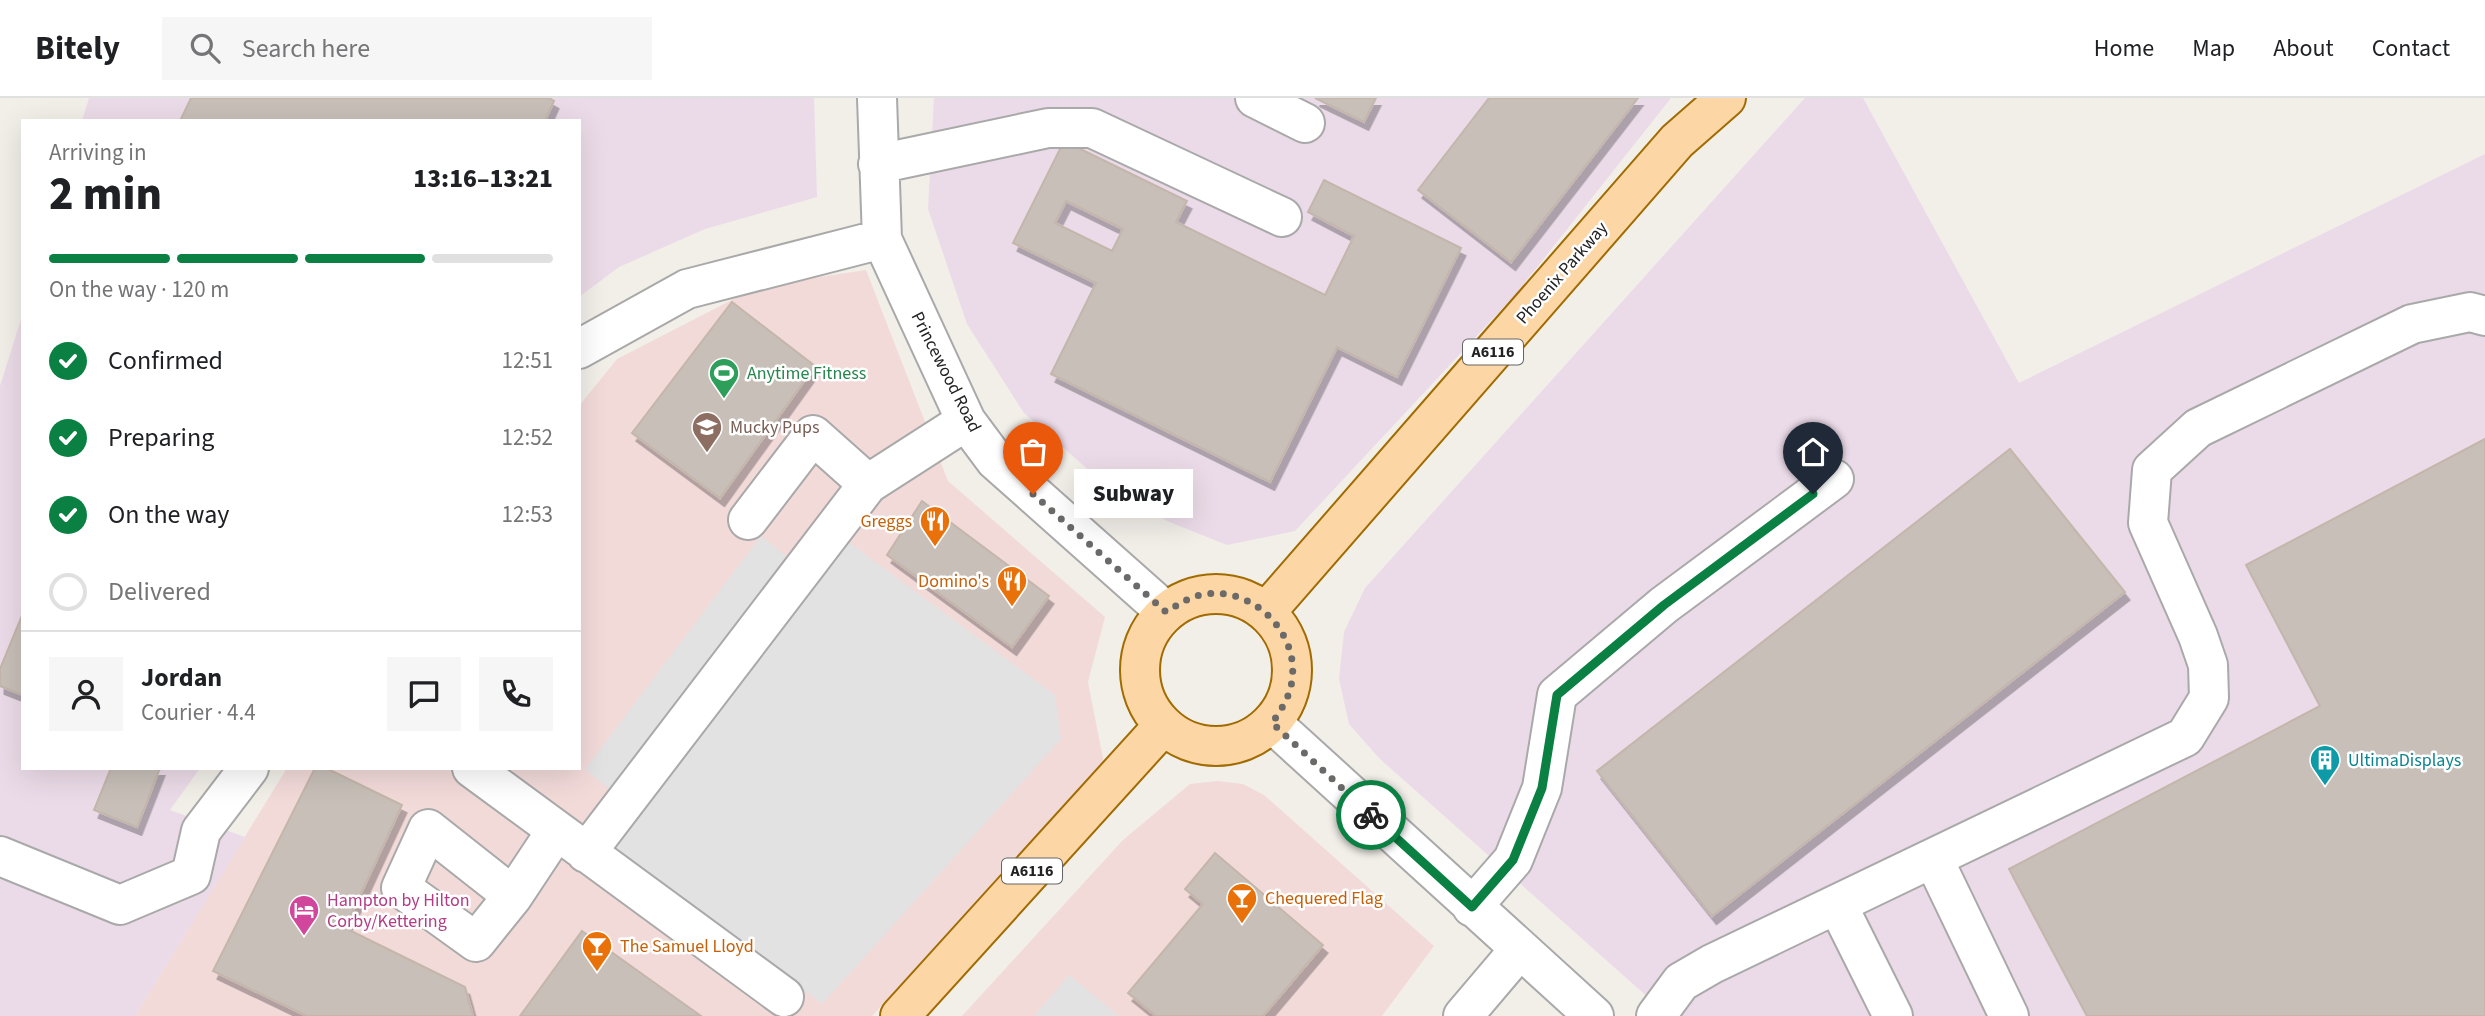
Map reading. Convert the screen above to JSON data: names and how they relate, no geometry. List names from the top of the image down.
{
  "streets": {
    "main road": ["Phoenix Parkway", "A6116"],
    "street": ["Princewood Road"]
  },
  "crossings": [
    ["Phoenix Parkway", "A6116"],
    ["Phoenix Parkway", "Princewood Road"],
    ["A6116", "Princewood Road"]
  ],
  "places": {
    "sports": ["Anytime Fitness"],
    "school or university": ["Mucky Pups"],
    "other": ["Subway"],
    "restaurant": ["Greggs", "Domino's"],
    "building": ["UltimaDisplays"],
    "bar": ["Chequered Flag", "The Samuel Lloyd"],
    "hotel": ["Hampton by Hilton Corby/Kettering"]
  },
  "page": {
    "header": "Bitely",
    "search": "Search here",
    "nav": [
      "Home",
      "Map",
      "About",
      "Contact"
    ],
    "heading": ["2 min", "Arriving in", "13:16–13:21"],
    "panel": ["Jordan", "Courier · 4.4"],
    "bar": "On the way · 120 m",
    "list": [
      ["Confirmed", "12:51"],
      ["Preparing", "12:52"],
      ["On the way", "12:53"],
      "Delivered"
    ],
    "bubble": "Subway"
  }
}
